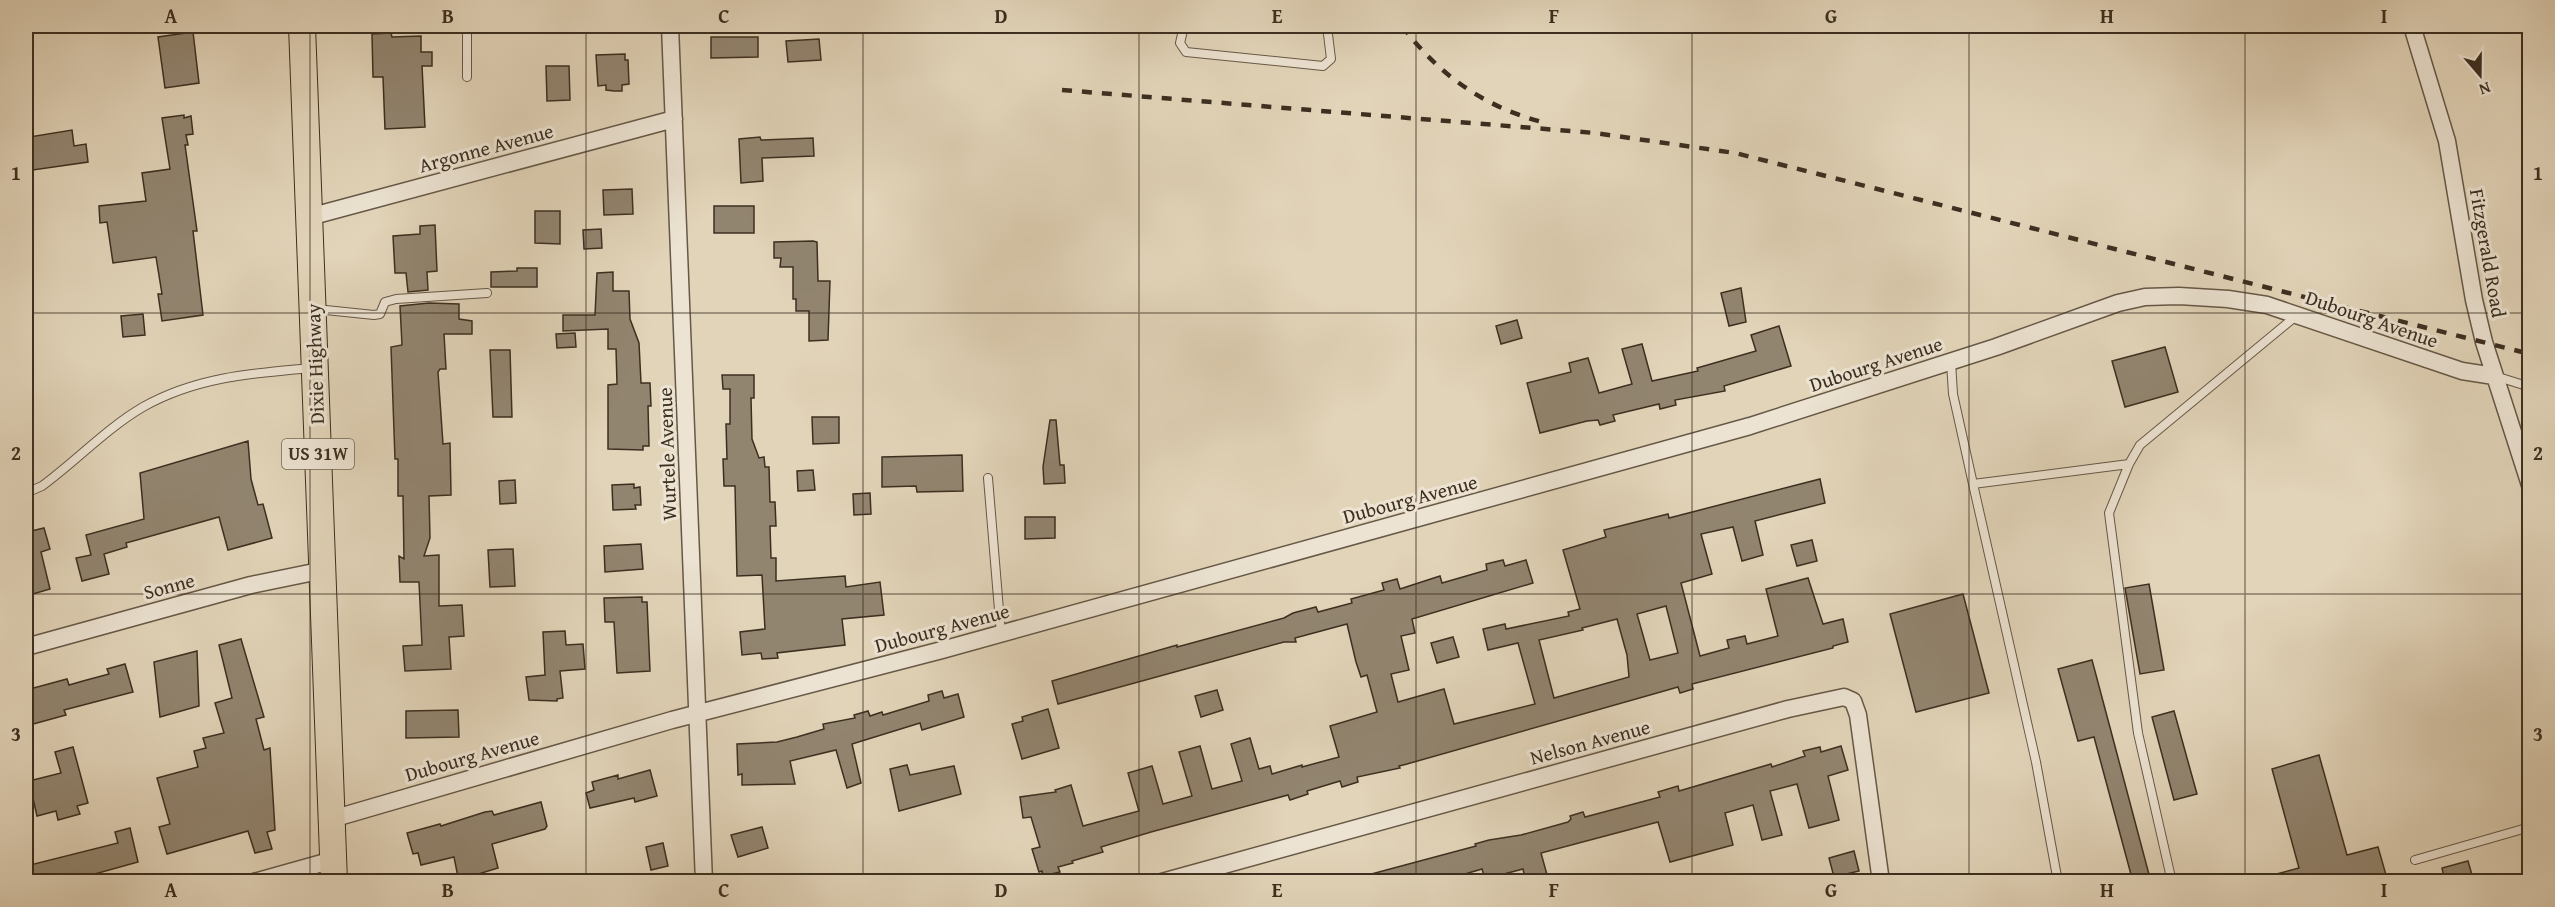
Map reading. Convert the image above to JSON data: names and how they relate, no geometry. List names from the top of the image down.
{
  "streets": {
    "main road": ["Dixie Highway", "US 31W"],
    "street": [
      "Argonne Avenue",
      "Fitzgerald Road",
      "Dubourg Avenue",
      "Wurtele Avenue",
      "Sonne",
      "Nelson Avenue"
    ]
  },
  "crossings": [
    ["Argonne Avenue", "Dixie Highway"],
    ["Argonne Avenue", "Wurtele Avenue"],
    ["Fitzgerald Road", "Dubourg Avenue"],
    ["Dubourg Avenue", "Dixie Highway"],
    ["Dubourg Avenue", "Wurtele Avenue"],
    ["Dixie Highway", "Sonne"]
  ],
  "north": "bottom",
  "grid": {
    "columns": [
      "A",
      "B",
      "C",
      "D",
      "E",
      "F",
      "G",
      "H",
      "I"
    ],
    "rows": ["1", "2", "3"]
  }
}
